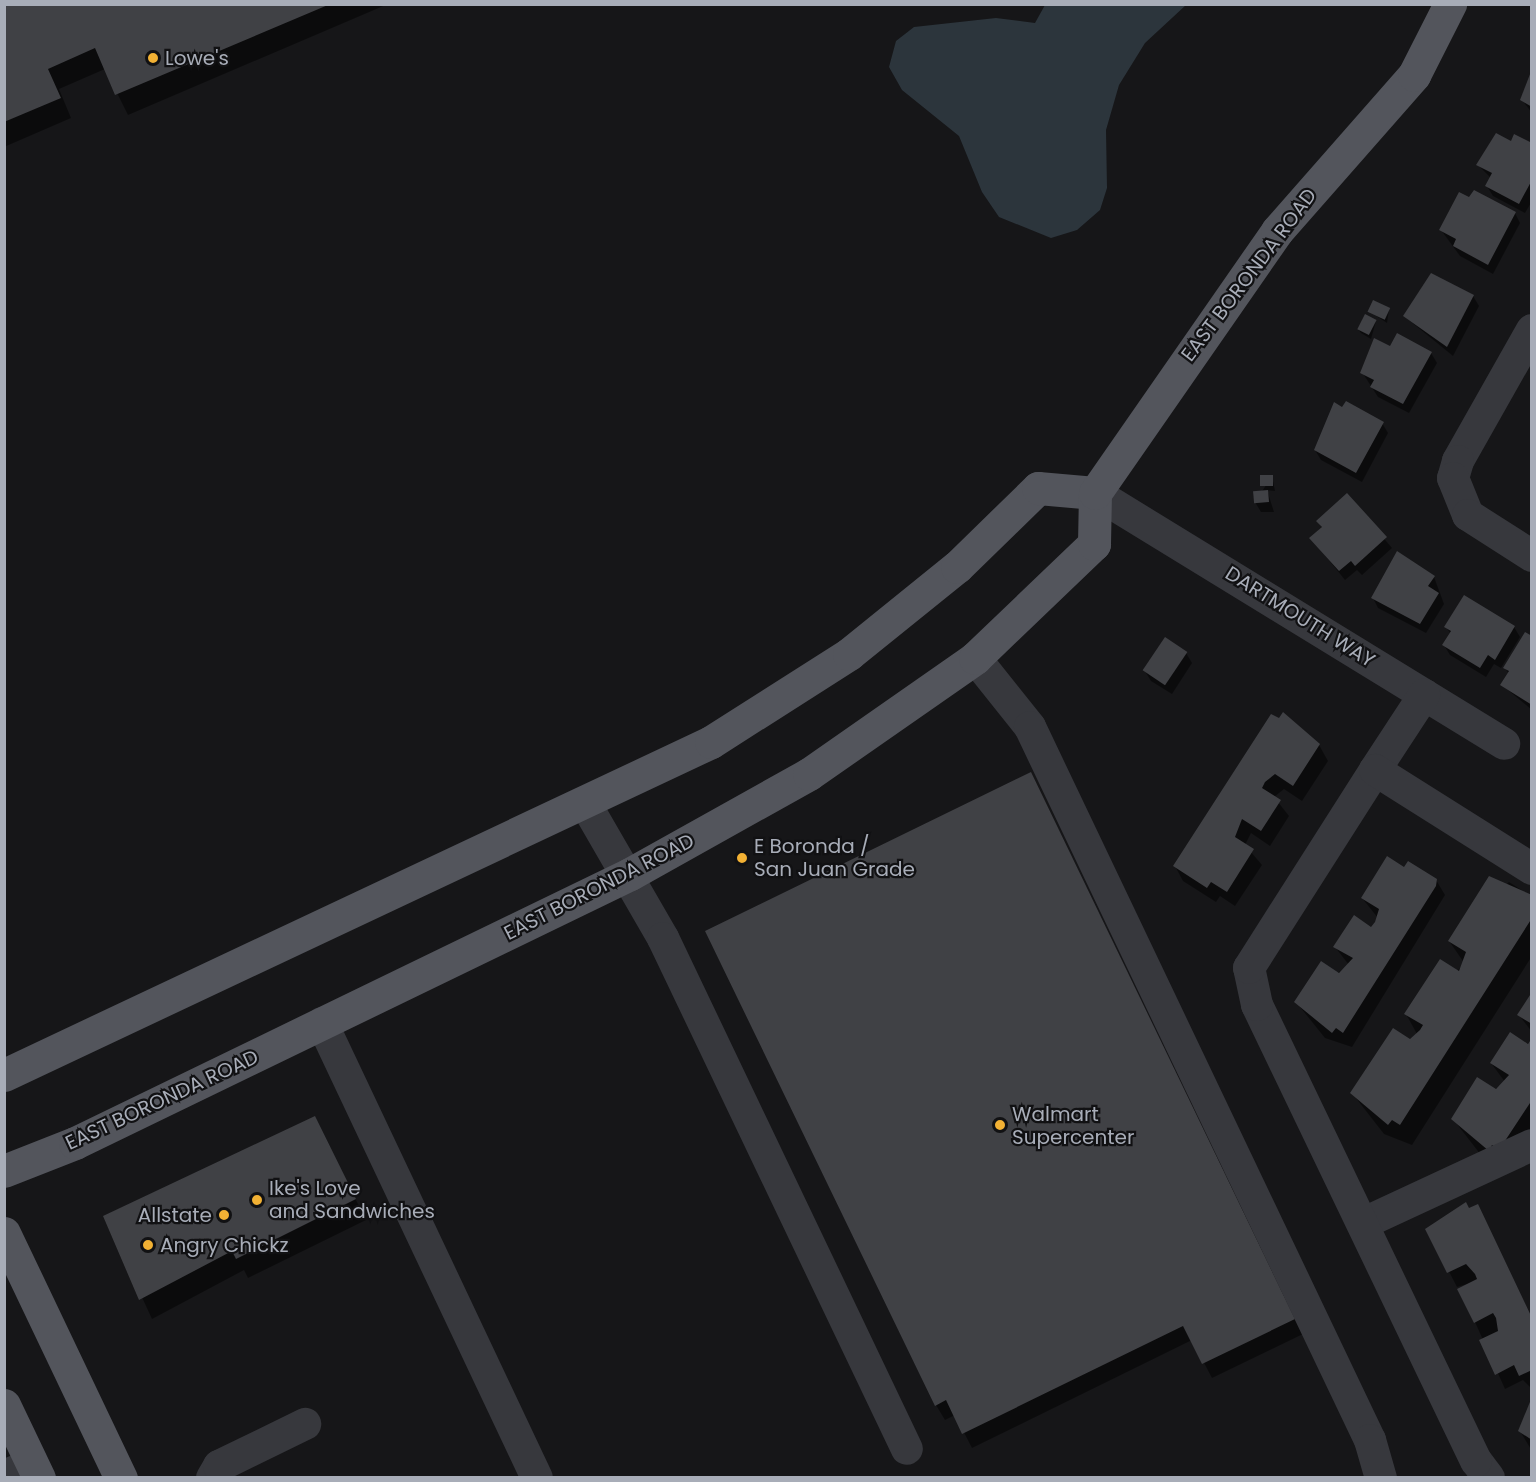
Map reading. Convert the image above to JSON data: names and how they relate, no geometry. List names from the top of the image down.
{
  "streets": {
    "main road": ["EAST BORONDA ROAD"],
    "street": ["DARTMOUTH WAY"]
  },
  "crossings": [
    ["EAST BORONDA ROAD", "DARTMOUTH WAY"]
  ],
  "places": [
    "Lowe's",
    "E Boronda / San Juan Grade",
    "Walmart Supercenter",
    "Ike's Love and Sandwiches",
    "Allstate",
    "Angry Chickz"
  ]
}
